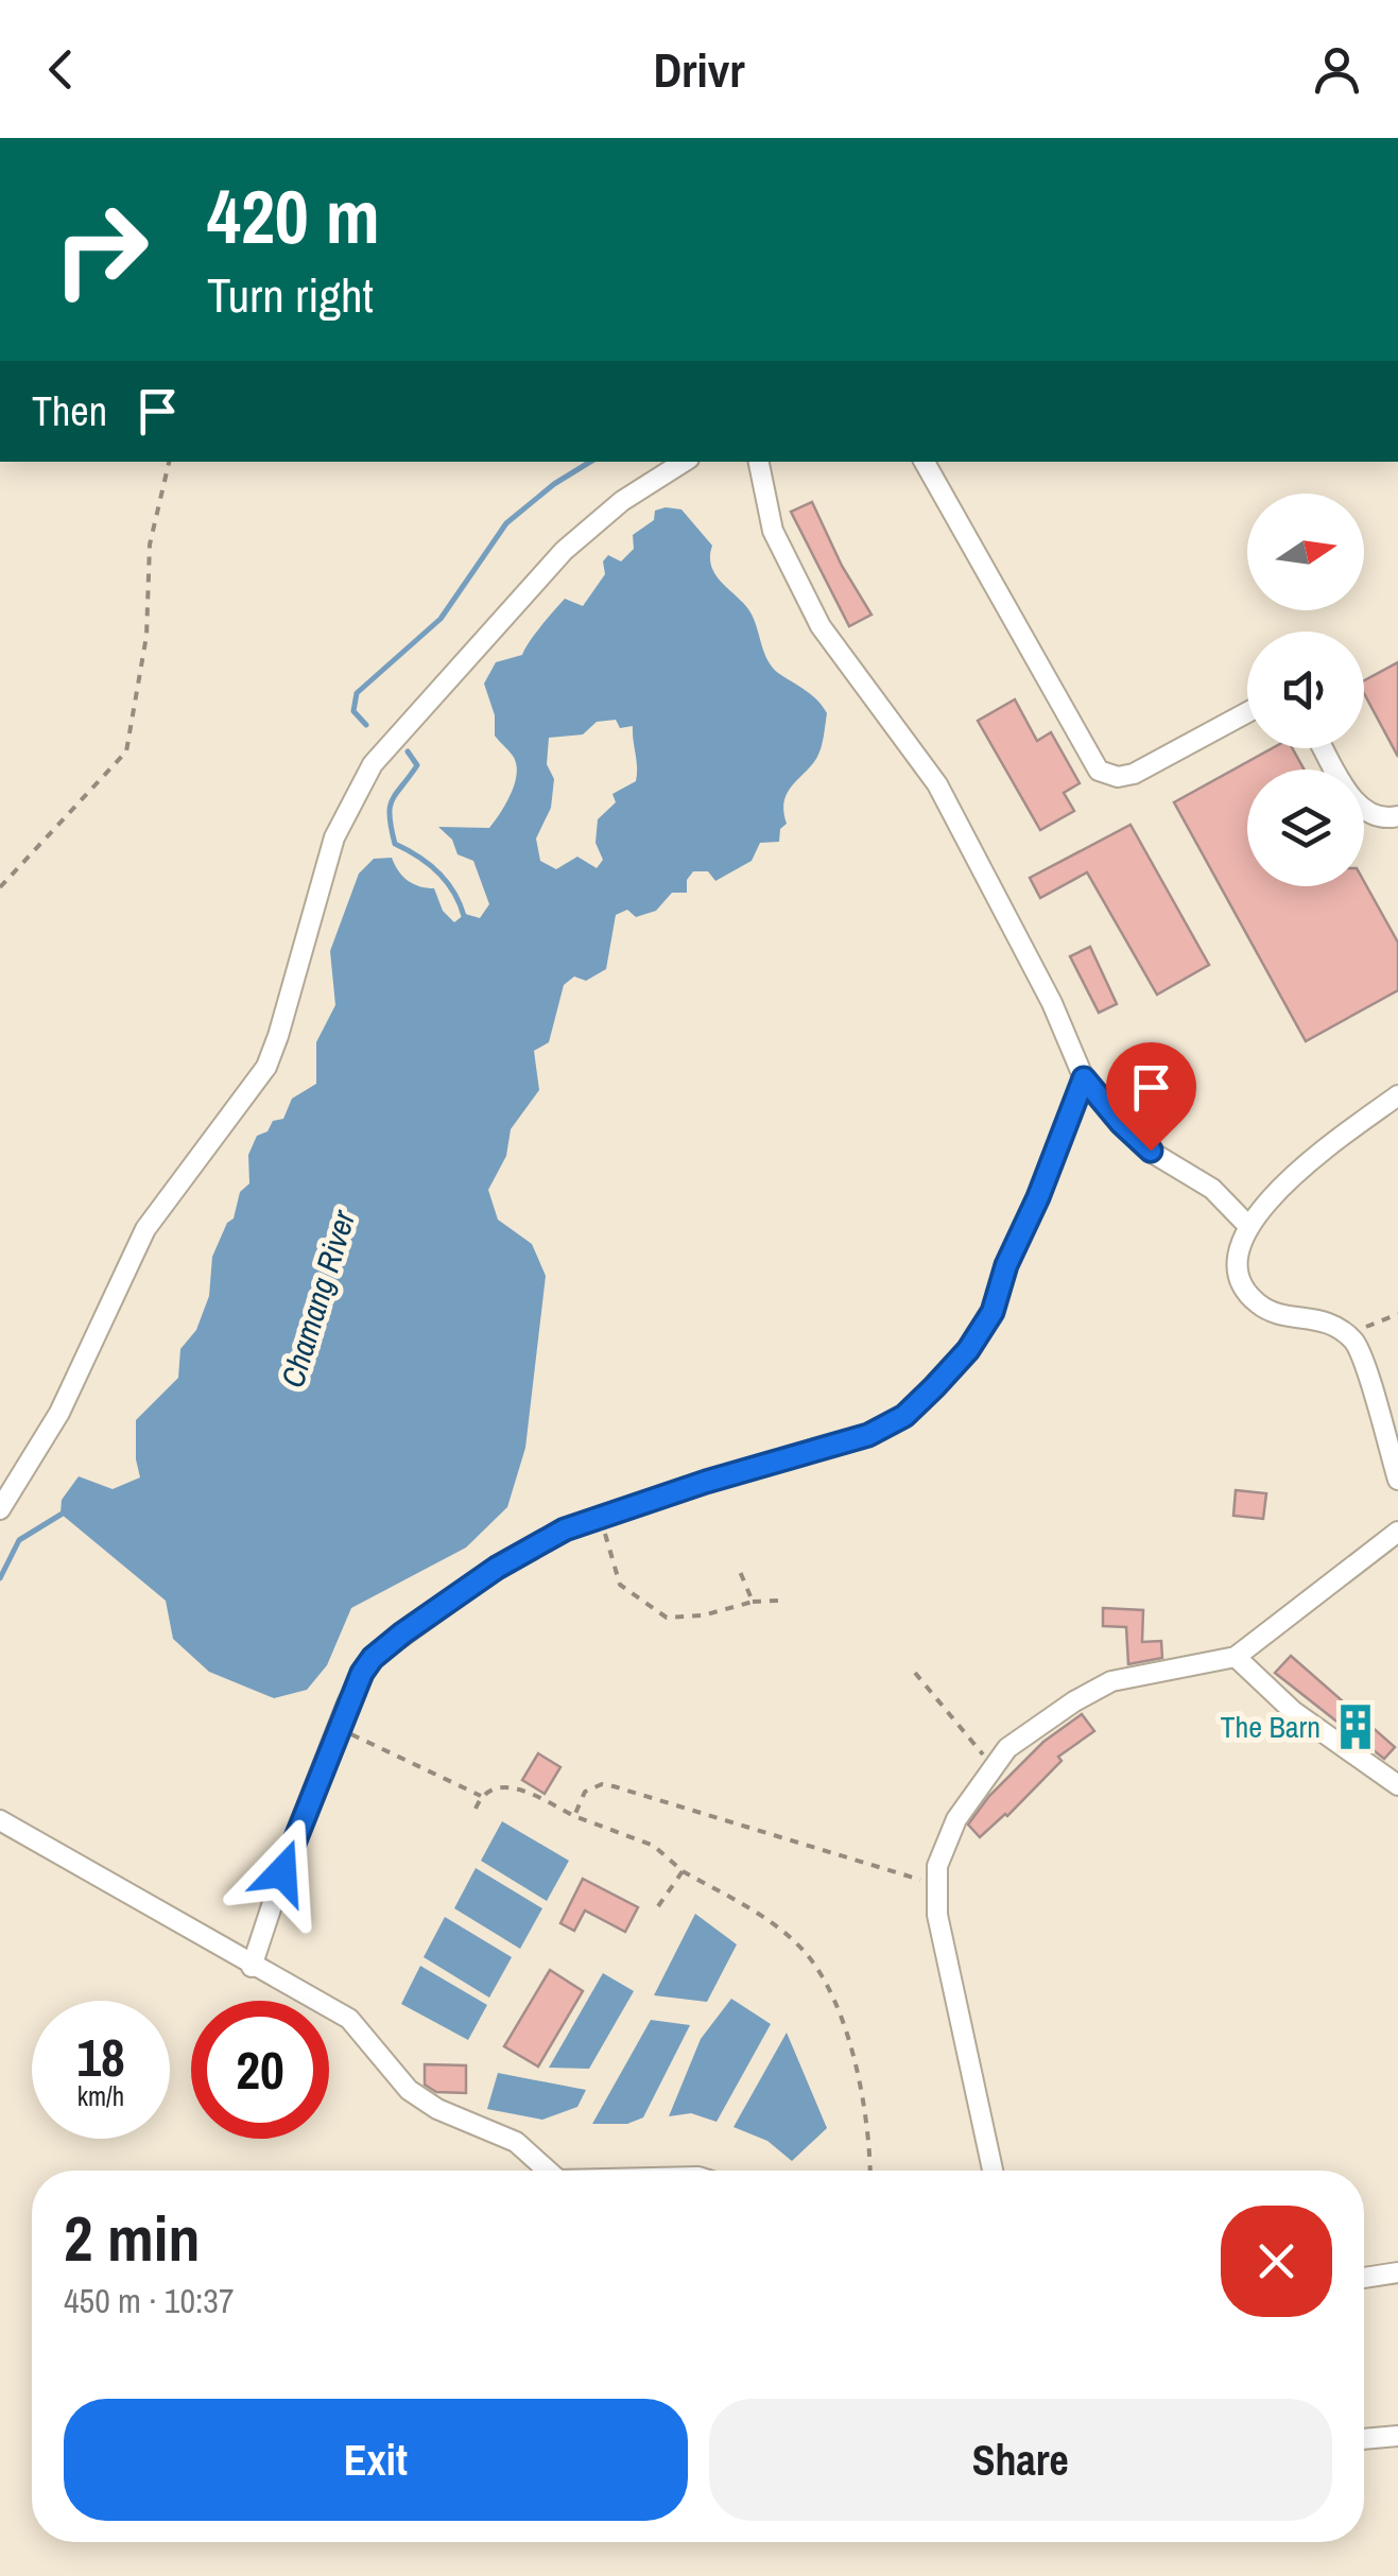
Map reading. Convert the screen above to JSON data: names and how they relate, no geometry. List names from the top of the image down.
{
  "water": ["Chamang River"],
  "places": {
    "building": ["The Barn"]
  },
  "north": "right",
  "page": {
    "header": "Drivr",
    "turn": ["420 m", "Turn right"],
    "then": "Then",
    "speed": "18 km/h",
    "limit": "20",
    "heading": ["2 min", "450 m · 10:37"],
    "buttons": ["Exit", "Share"]
  }
}
